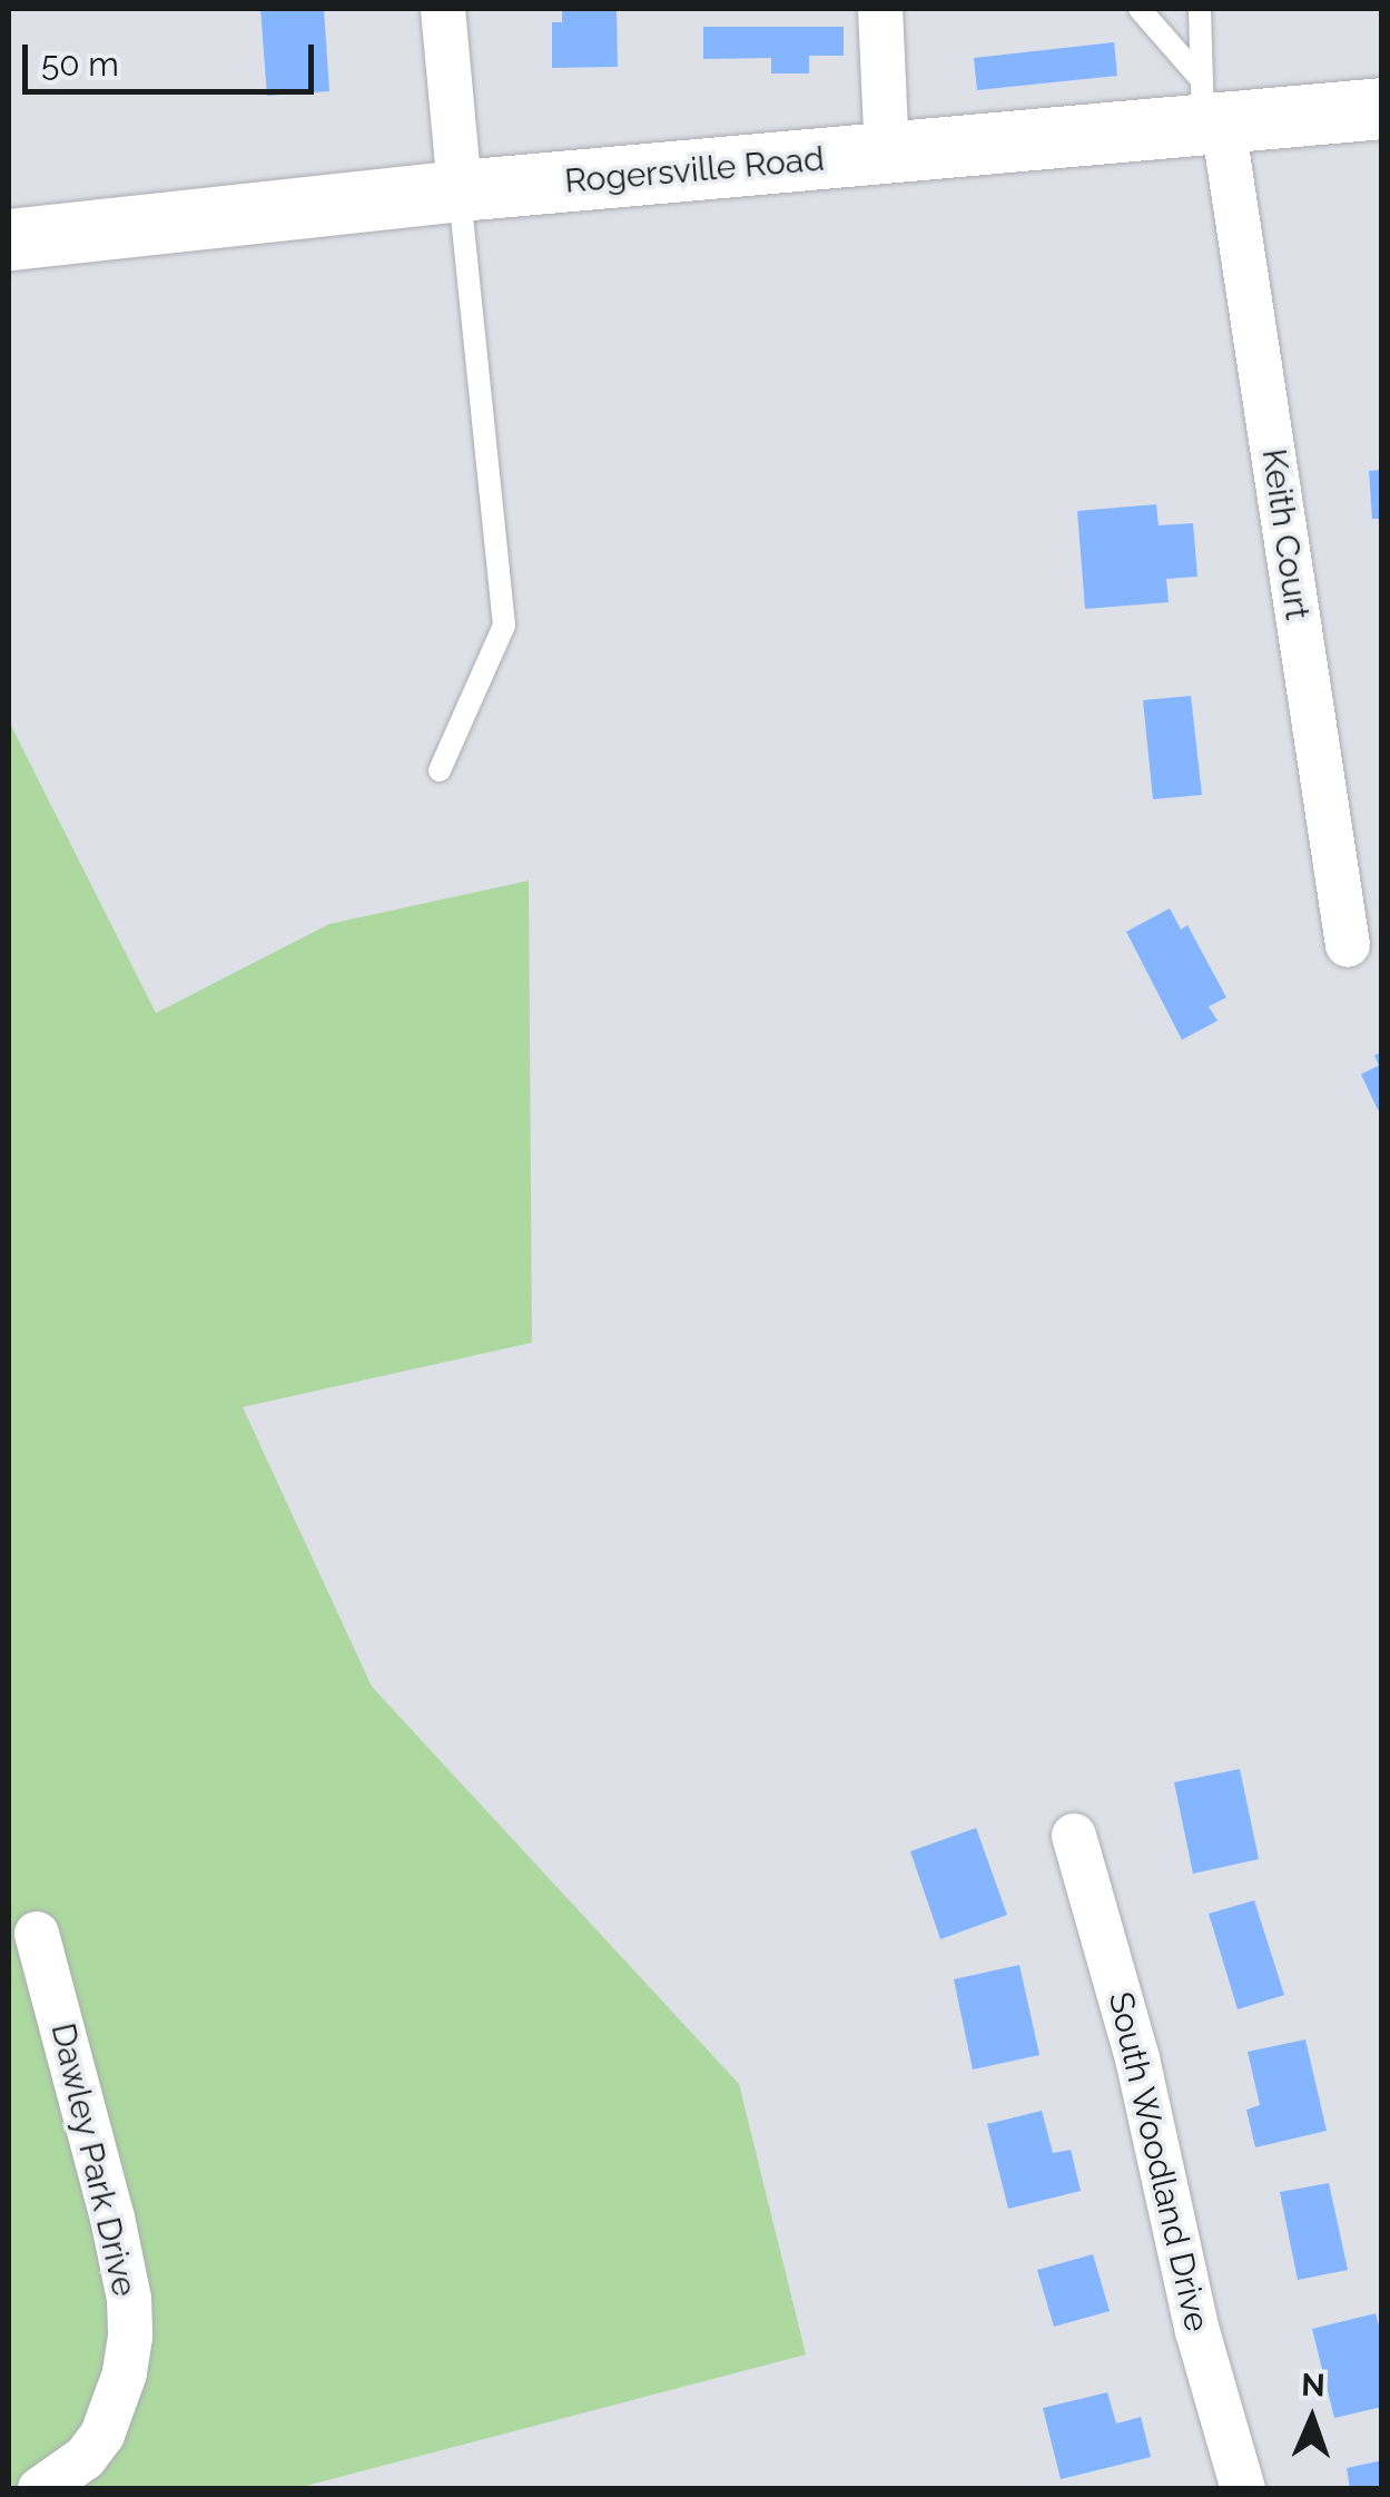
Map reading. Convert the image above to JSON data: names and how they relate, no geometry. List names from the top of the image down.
{
  "streets": {
    "street": [
      "Rogersville Road",
      "Keith Court",
      "Dawley Park Drive",
      "South Woodland Drive"
    ]
  },
  "crossings": [
    ["Rogersville Road", "Keith Court"]
  ],
  "scale_bar": "50 m",
  "north": "top"
}
